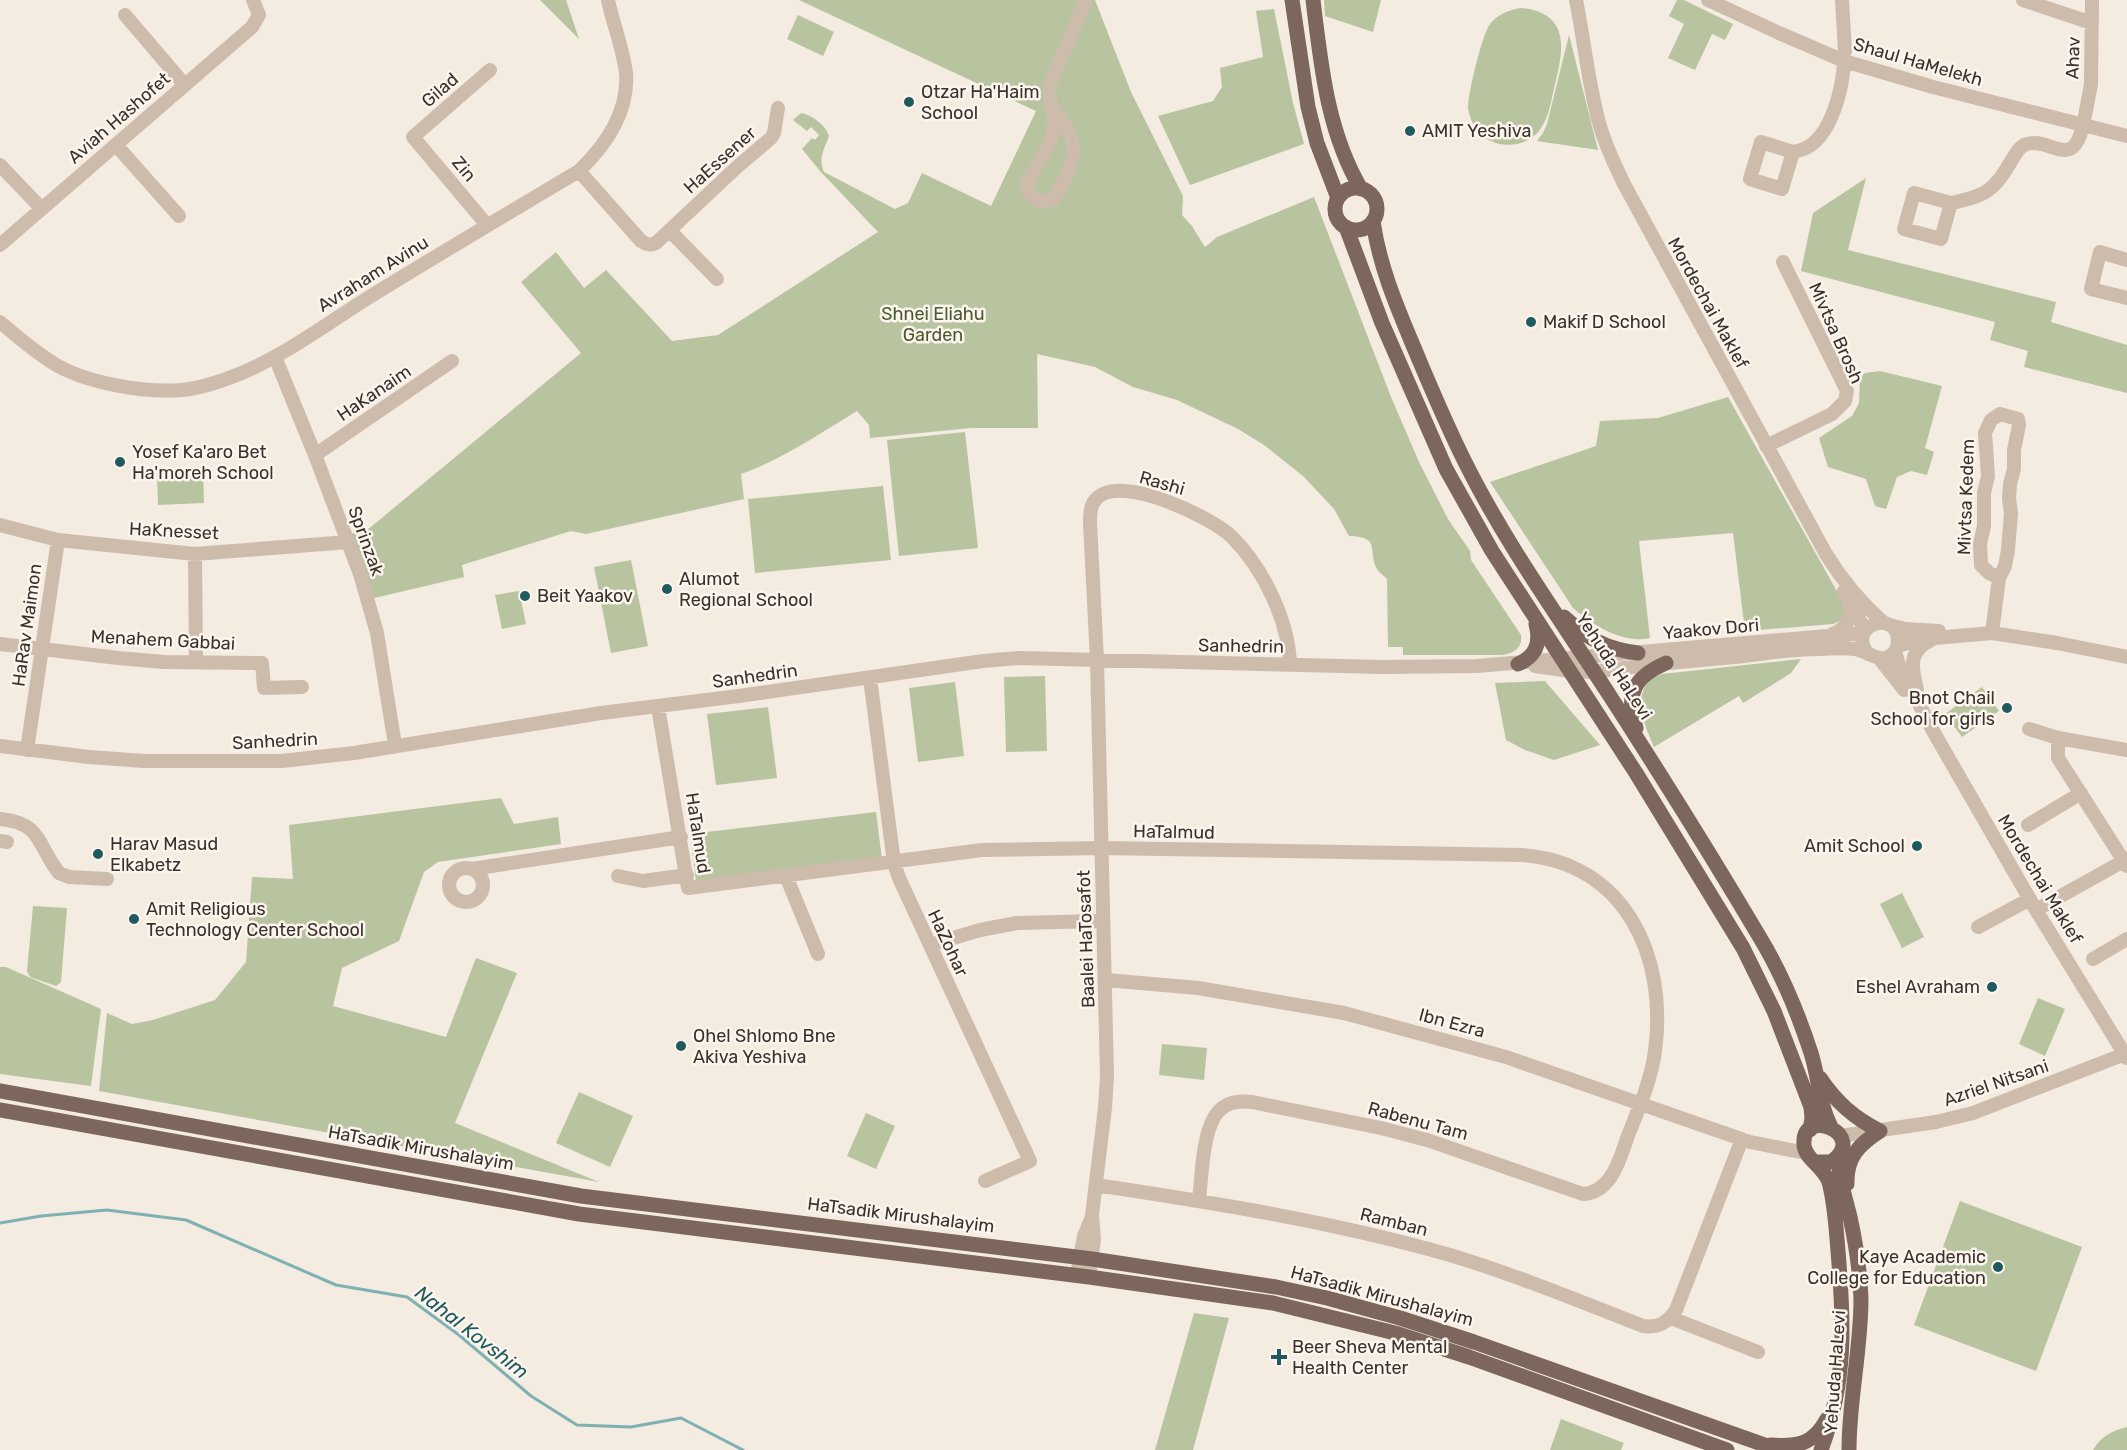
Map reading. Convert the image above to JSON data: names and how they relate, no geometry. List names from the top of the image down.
{
  "streets": {
    "main road": ["Yehuda HaLevi", "HaTsadik Mirushalayim"],
    "street": [
      "Ahav",
      "Shaul HaMelekh",
      "Gilad",
      "Aviah Hashofet",
      "HaEssener",
      "Zin",
      "Avraham Avinu",
      "Mordechai Maklef",
      "Mivtsa Brosh",
      "HaKanaim",
      "Rashi",
      "Mivtsa Kedem",
      "HaKnesset",
      "Sprinzak",
      "HaRav Maimon",
      "Yaakov Dori",
      "Menahem Gabbai",
      "Sanhedrin",
      "HaTalmud",
      "Baalei HaTosafot",
      "HaZohar",
      "Ibn Ezra",
      "Azriel Nitsani",
      "Rabenu Tam",
      "Ramban"
    ]
  },
  "crossings": [
    ["Ahav", "Shaul HaMelekh"],
    ["Gilad", "Zin"],
    ["HaEssener", "Avraham Avinu"],
    ["Zin", "Avraham Avinu"],
    ["Avraham Avinu", "Sprinzak"],
    ["Mordechai Maklef", "Mivtsa Brosh"],
    ["Mordechai Maklef", "Yaakov Dori"],
    ["Mordechai Maklef", "Azriel Nitsani"],
    ["HaKanaim", "Sprinzak"],
    ["Rashi", "Sanhedrin"],
    ["Rashi", "Baalei HaTosafot"],
    ["HaKnesset", "Sprinzak"],
    ["HaKnesset", "HaRav Maimon"],
    ["Sprinzak", "Sanhedrin"],
    ["HaRav Maimon", "Menahem Gabbai"],
    ["HaRav Maimon", "Sanhedrin"],
    ["Yaakov Dori", "Sanhedrin"],
    ["Yaakov Dori", "Yehuda HaLevi"],
    ["Sanhedrin", "HaTalmud"],
    ["Sanhedrin", "Baalei HaTosafot"],
    ["Sanhedrin", "HaZohar"],
    ["Yehuda HaLevi", "Ibn Ezra"],
    ["Yehuda HaLevi", "Azriel Nitsani"],
    ["HaTalmud", "Baalei HaTosafot"],
    ["HaTalmud", "HaZohar"],
    ["HaTalmud", "Ibn Ezra"],
    ["HaTalmud", "Rabenu Tam"],
    ["Baalei HaTosafot", "Ibn Ezra"],
    ["Baalei HaTosafot", "HaTsadik Mirushalayim"],
    ["Baalei HaTosafot", "Ramban"],
    ["Ibn Ezra", "Azriel Nitsani"],
    ["Ibn Ezra", "Rabenu Tam"],
    ["Rabenu Tam", "Ramban"]
  ],
  "water": ["Nahal Kovshim"],
  "parks": ["Shnei Eliahu Garden"],
  "places": {
    "other": [
      "Otzar Ha'Haim School",
      "AMIT Yeshiva",
      "Makif D School",
      "Yosef Ka'aro Bet Ha'moreh School",
      "Alumot Regional School",
      "Beit Yaakov",
      "Bnot Chail School for girls",
      "Amit School",
      "Harav Masud Elkabetz",
      "Amit Religious Technology Center School",
      "Eshel Avraham",
      "Ohel Shlomo Bne Akiva Yeshiva",
      "Kaye Academic College for Education"
    ],
    "health": ["Beer Sheva Mental Health Center"]
  }
}
